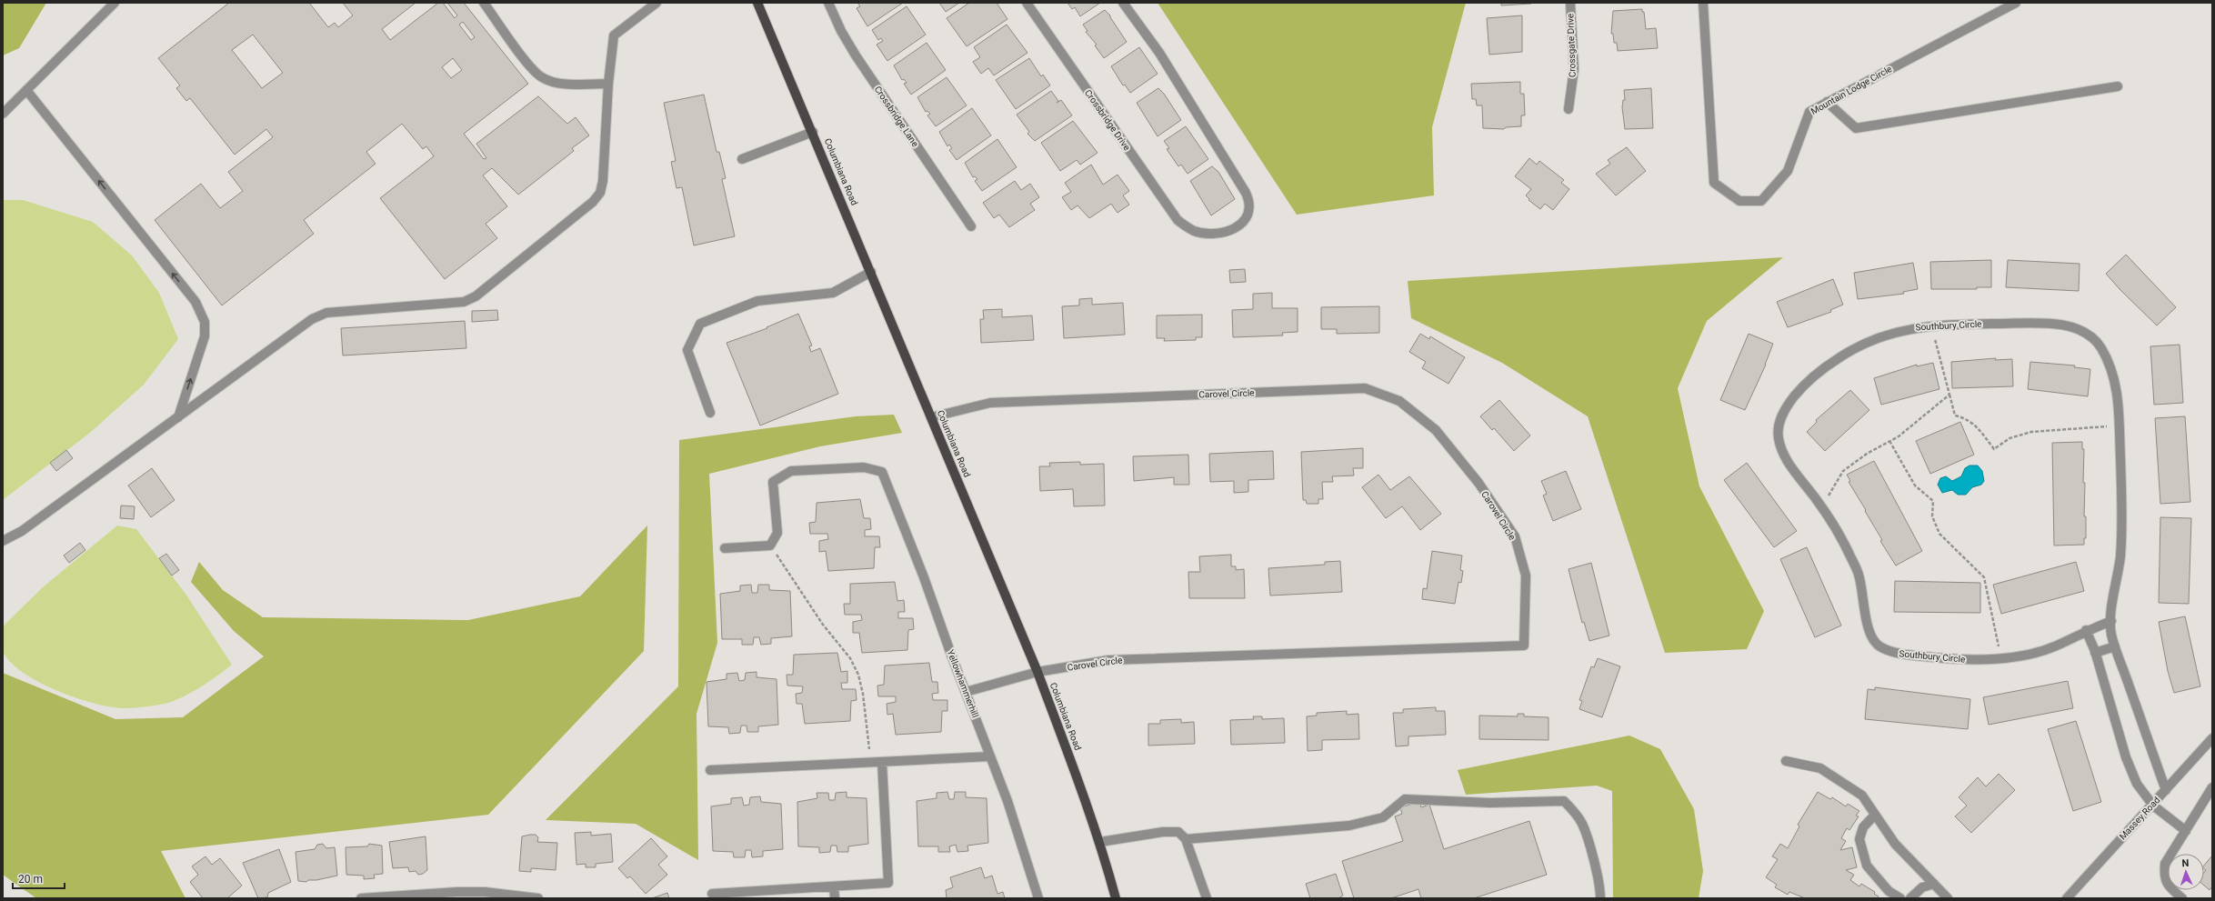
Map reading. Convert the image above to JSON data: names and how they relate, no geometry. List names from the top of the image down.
{
  "streets": {
    "main road": ["Columbiana Road"],
    "street": [
      "Crossgate Drive",
      "Mountain Lodge Circle",
      "Crossbridge Lane",
      "Crossbridge Drive",
      "Southbury Circle",
      "Carovel Circle",
      "Yellowhammerhill",
      "Massey Road"
    ]
  },
  "crossings": [
    ["Columbiana Road", "Carovel Circle"],
    ["Southbury Circle", "Massey Road"]
  ],
  "scale_bar": "20 m",
  "north": "top"
}
